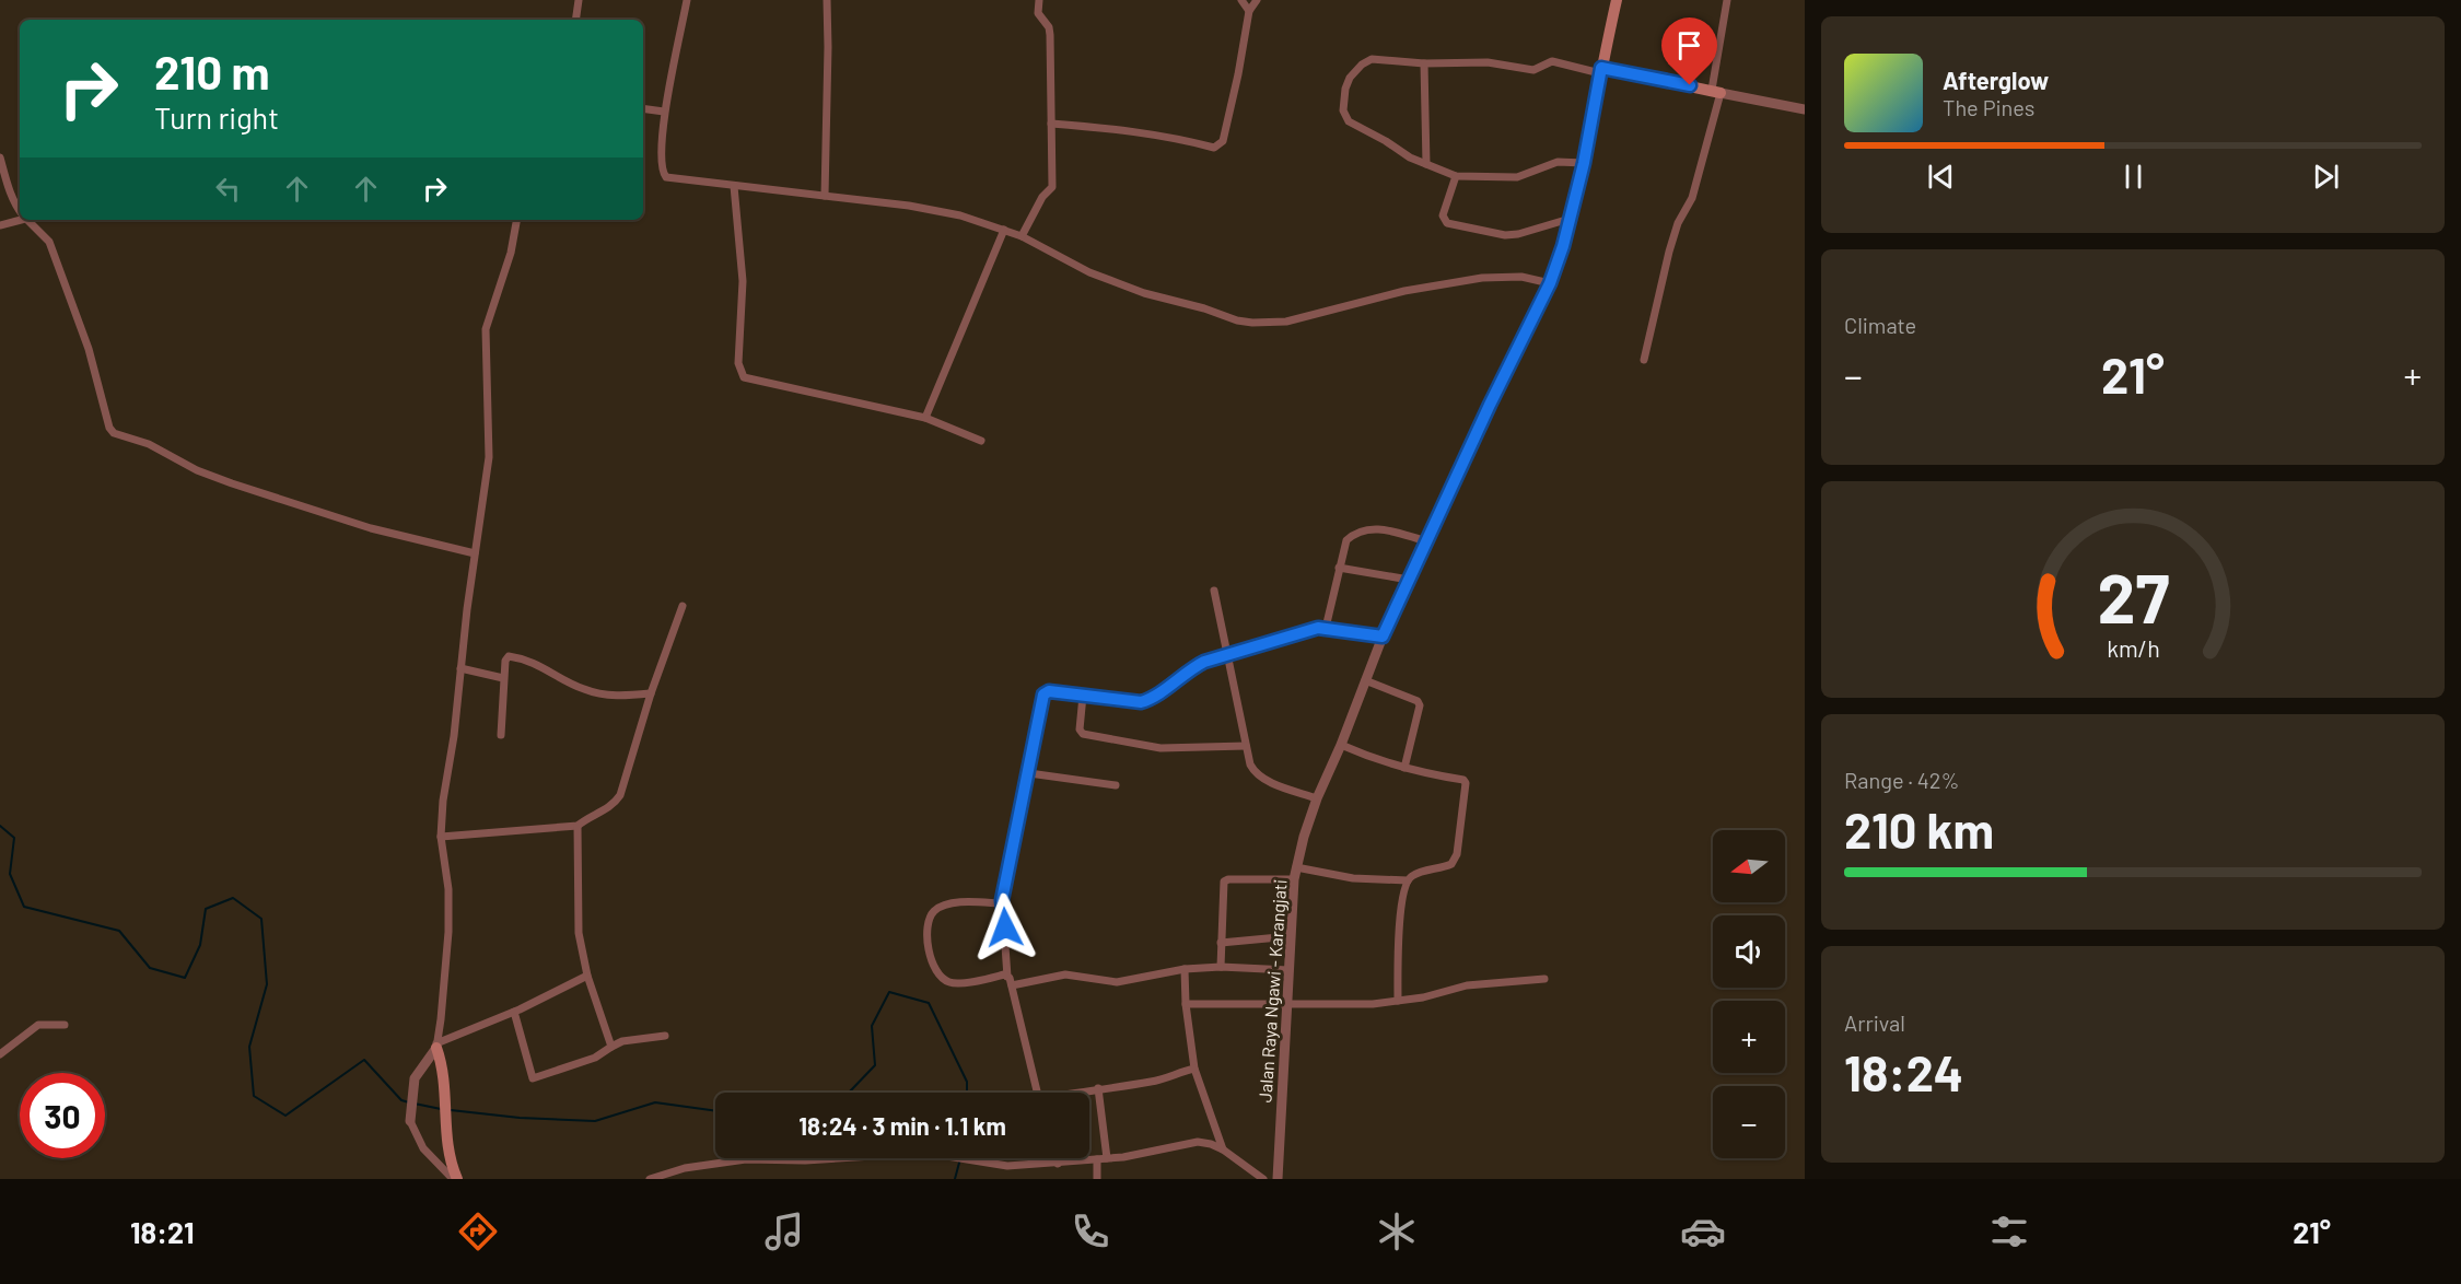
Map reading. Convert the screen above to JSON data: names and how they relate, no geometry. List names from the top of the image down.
{
  "streets": {
    "main road": ["Jalan Raya Ngawi - Karangjati"]
  },
  "north": "left",
  "page": {
    "turn": ["210 m", "Turn right"],
    "song": ["Afterglow", "The Pines"],
    "tile": [
      "Climate",
      ["Range · 42%", "210 km"],
      ["Arrival", "18:24"]
    ],
    "heat": ["−", "21°", "+"],
    "map_buttons": ["+", "−"],
    "limit": "30",
    "trip": "18:24 · 3 min · 1.1 km",
    "tabs": ["18:21", "21°"],
    "gauge": ["27", "km/h"]
  }
}
